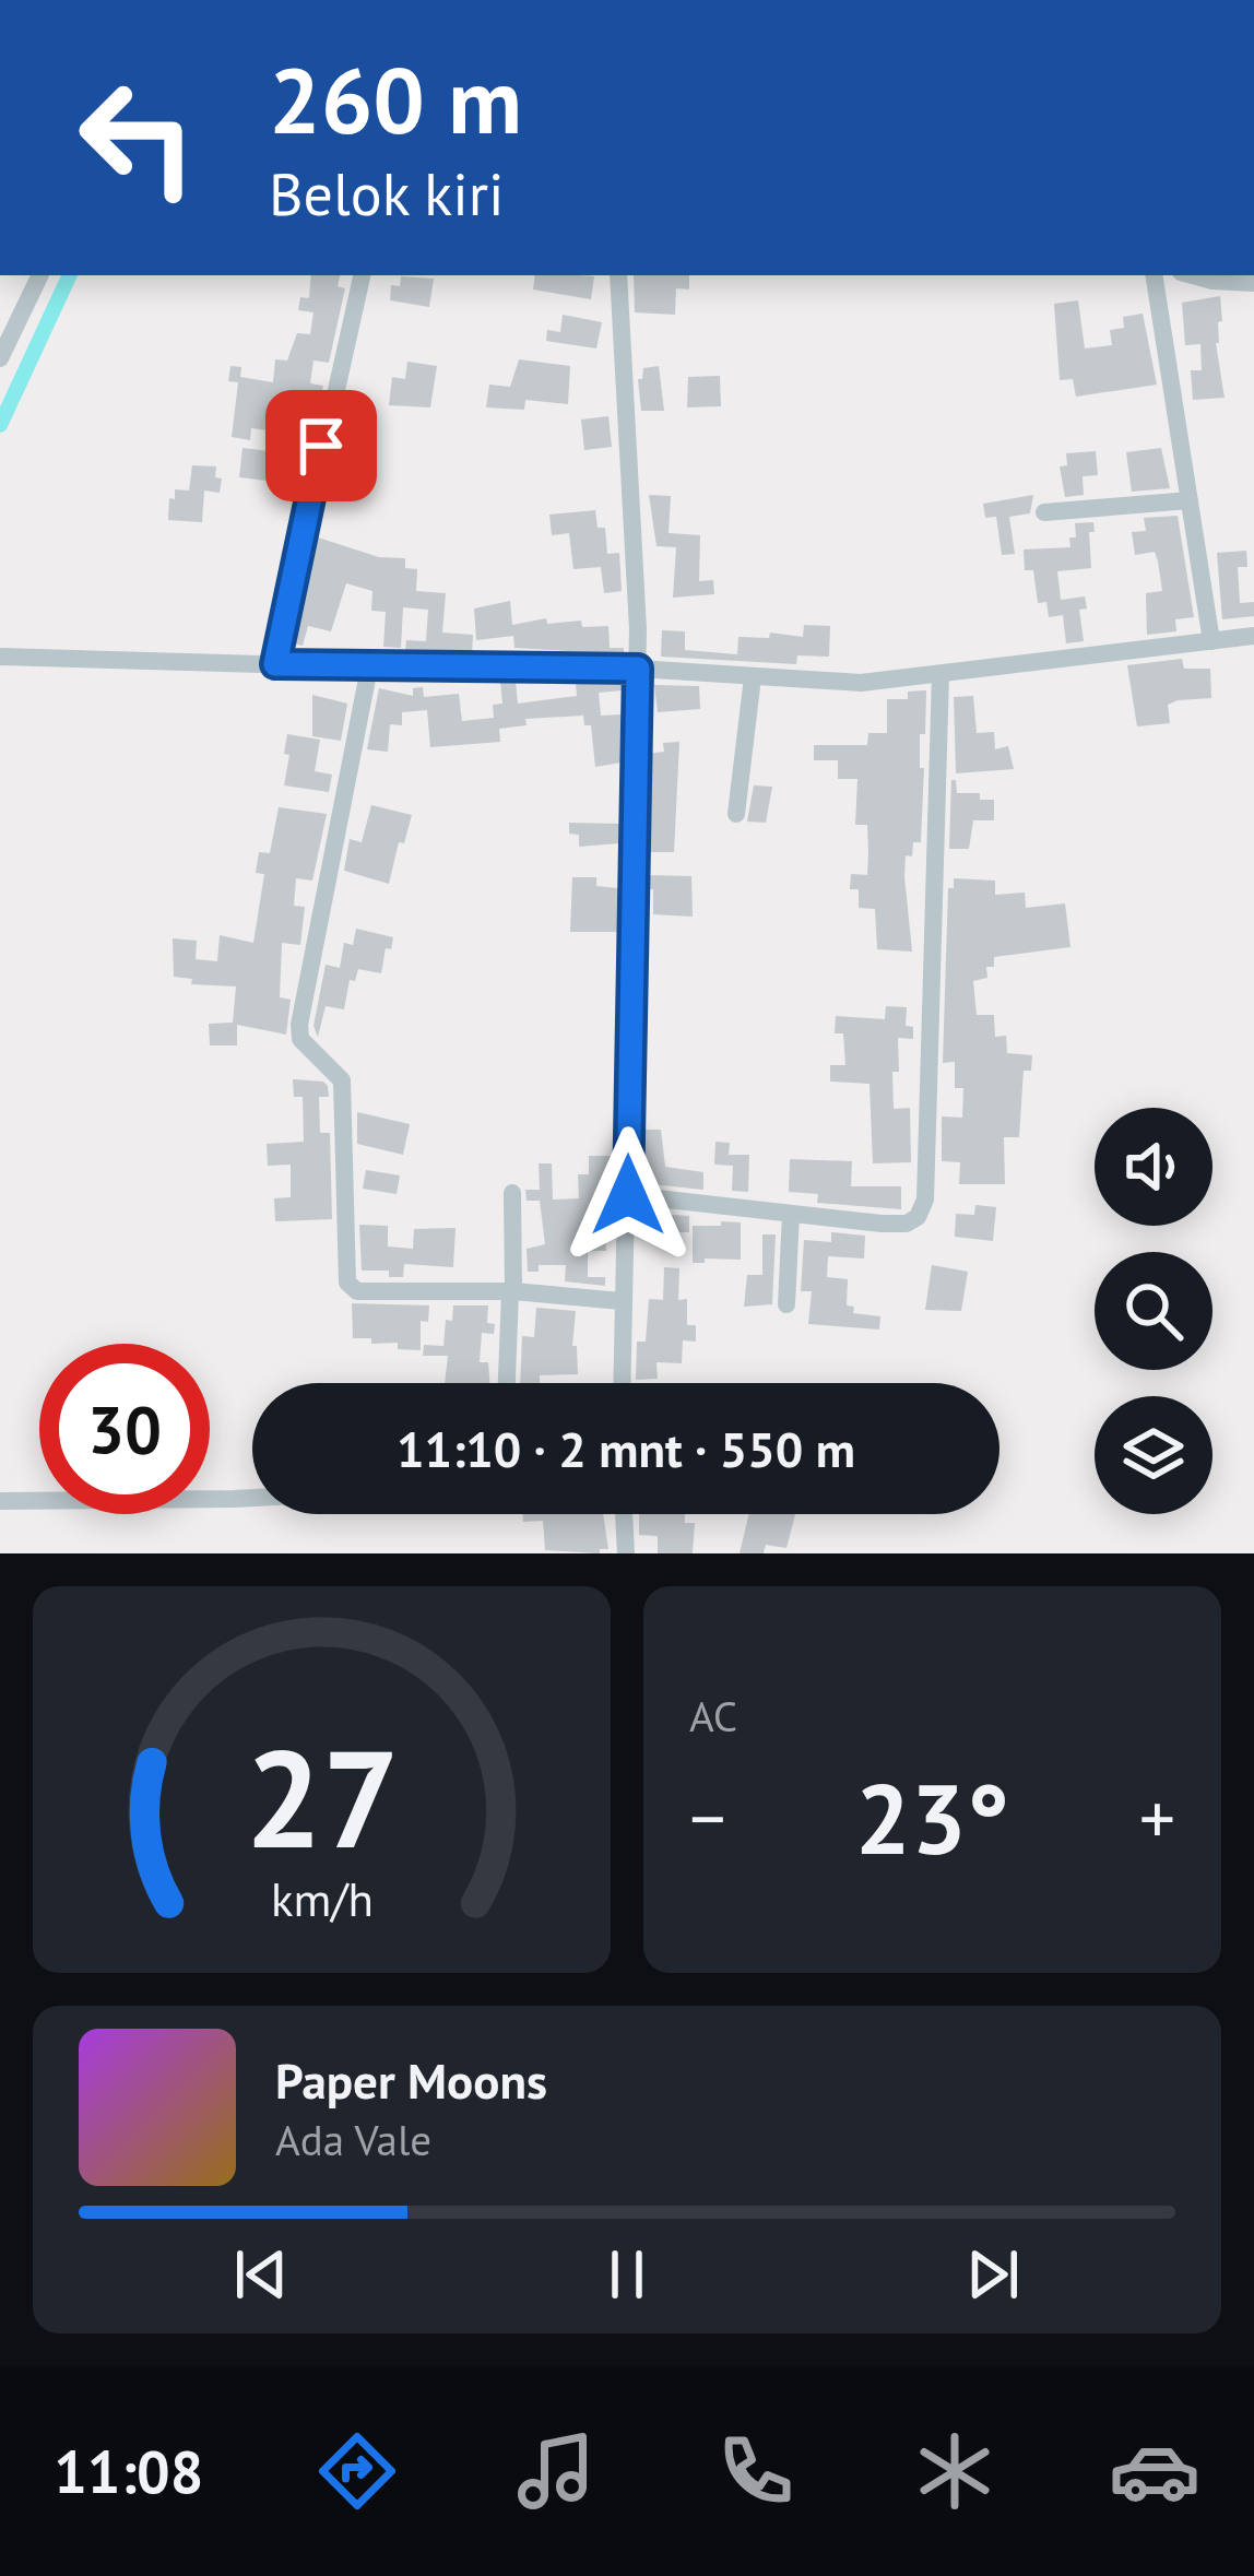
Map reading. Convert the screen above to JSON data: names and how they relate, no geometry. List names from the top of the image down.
{
  "page": {
    "turn": ["260 m", "Belok kiri"],
    "limit": "30",
    "trip": "11:10 · 2 mnt · 550 m",
    "tile": "AC",
    "heat": ["−", "23°", "+"],
    "song": ["Paper Moons", "Ada Vale"],
    "tabs": "11:08",
    "gauge": ["27", "km/h"]
  }
}
